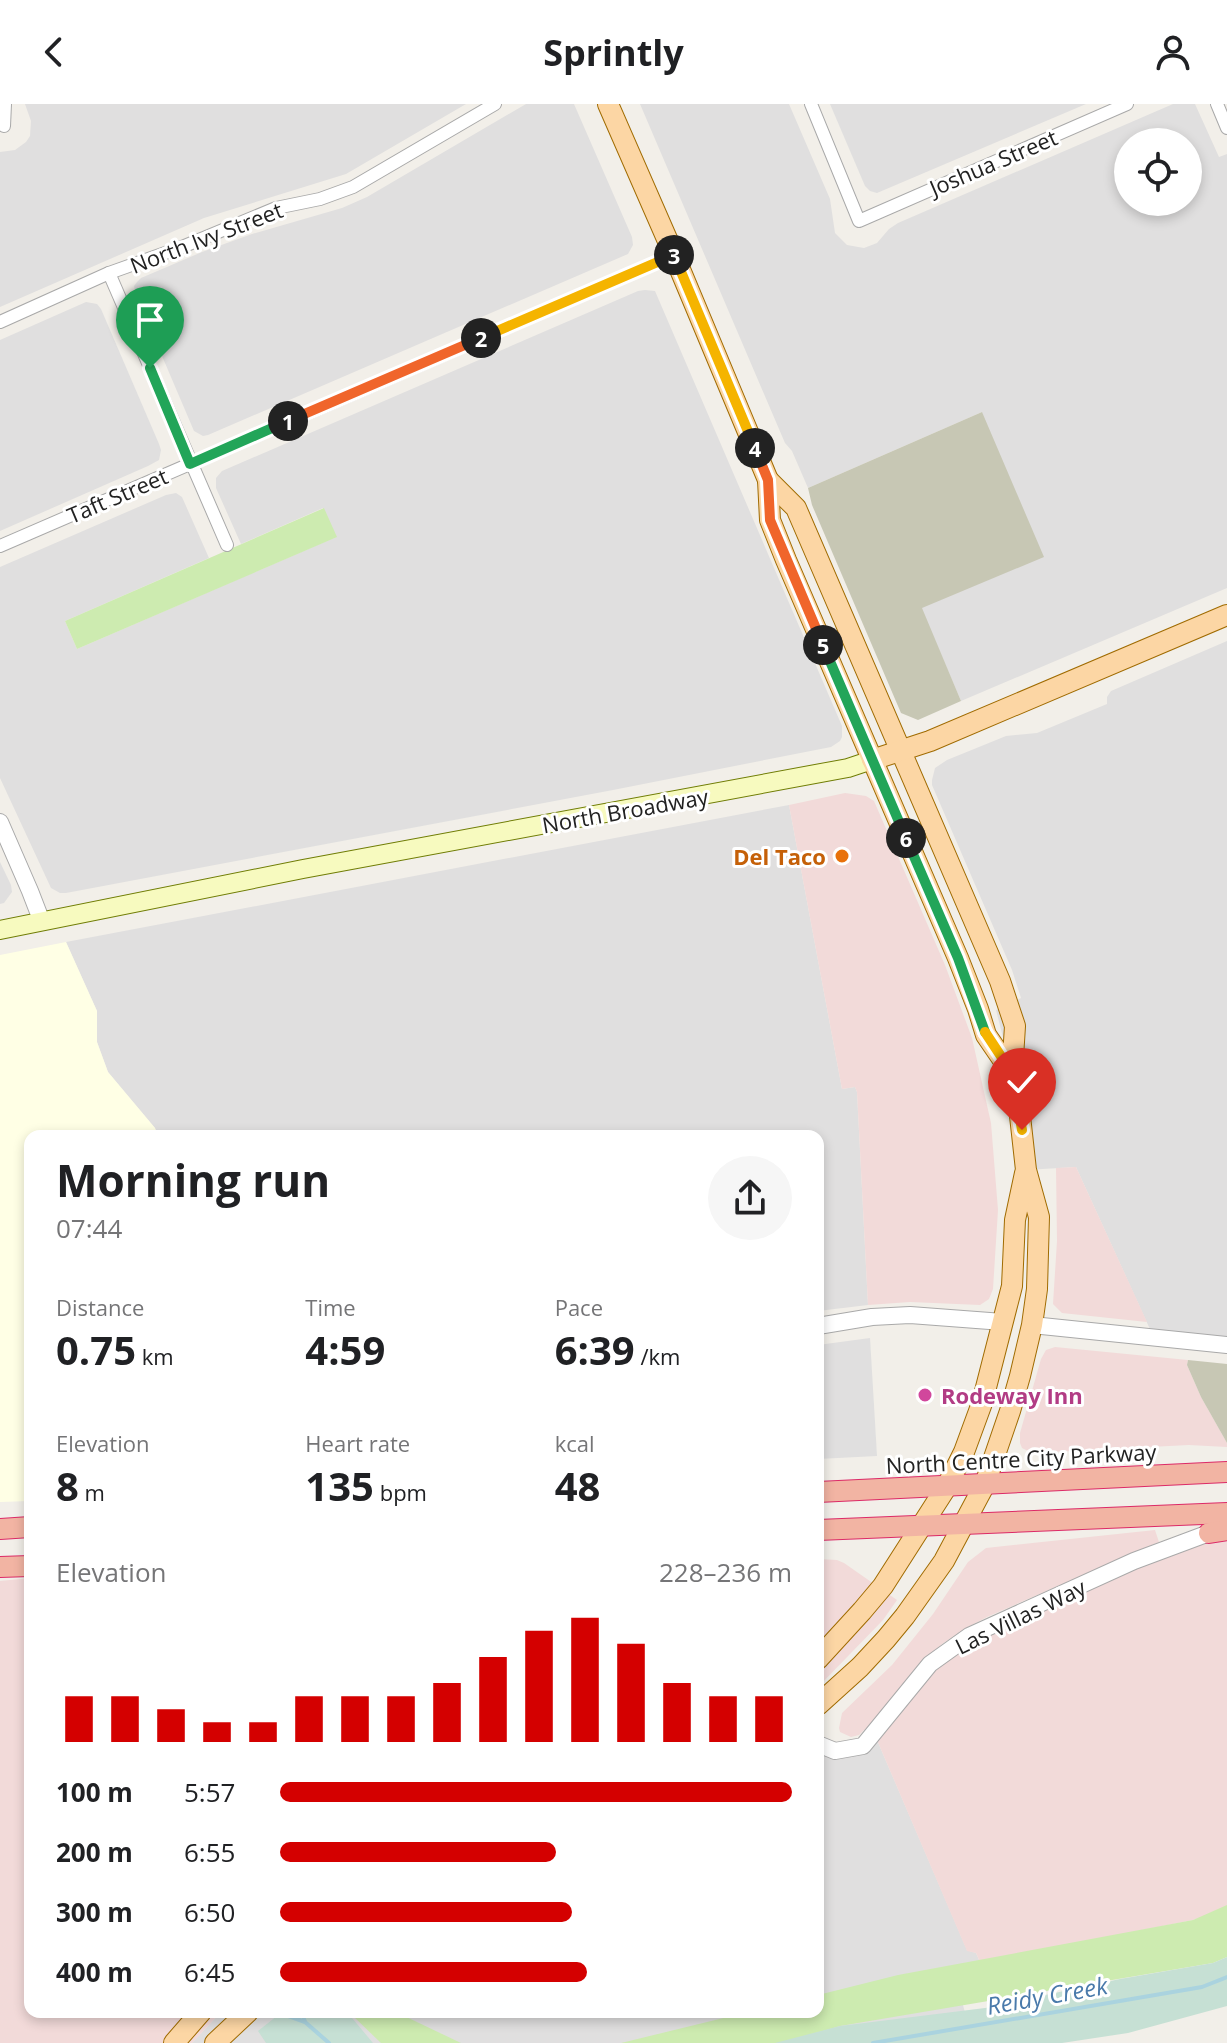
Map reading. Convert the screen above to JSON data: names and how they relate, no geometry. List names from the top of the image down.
{
  "streets": {
    "highway": ["North Centre City Parkway"],
    "main road": ["North Broadway"],
    "street": [
      "Joshua Street",
      "North Ivy Street",
      "Taft Street",
      "Las Villas Way"
    ]
  },
  "water": ["Reidy Creek"],
  "places": ["Del Taco", "Rodeway Inn"],
  "page": {
    "header": "Sprintly",
    "pins": [
      "3",
      "2",
      "1",
      "4",
      "5",
      "6"
    ],
    "heading": ["Morning run", "07:44"],
    "stats": [
      ["Distance", "0.75 km"],
      ["Time", "4:59"],
      ["Pace", "6:39 /km"],
      ["Elevation", "8 m"],
      ["Heart rate", "135 bpm"],
      ["kcal", "48"]
    ],
    "chart": ["Elevation", "228–236 m"],
    "list": [
      {
        "name": "100 m",
        "note": "5:57"
      },
      {
        "name": "200 m",
        "note": "6:55"
      },
      {
        "name": "300 m",
        "note": "6:50"
      },
      {
        "name": "400 m",
        "note": "6:45"
      }
    ]
  }
}
